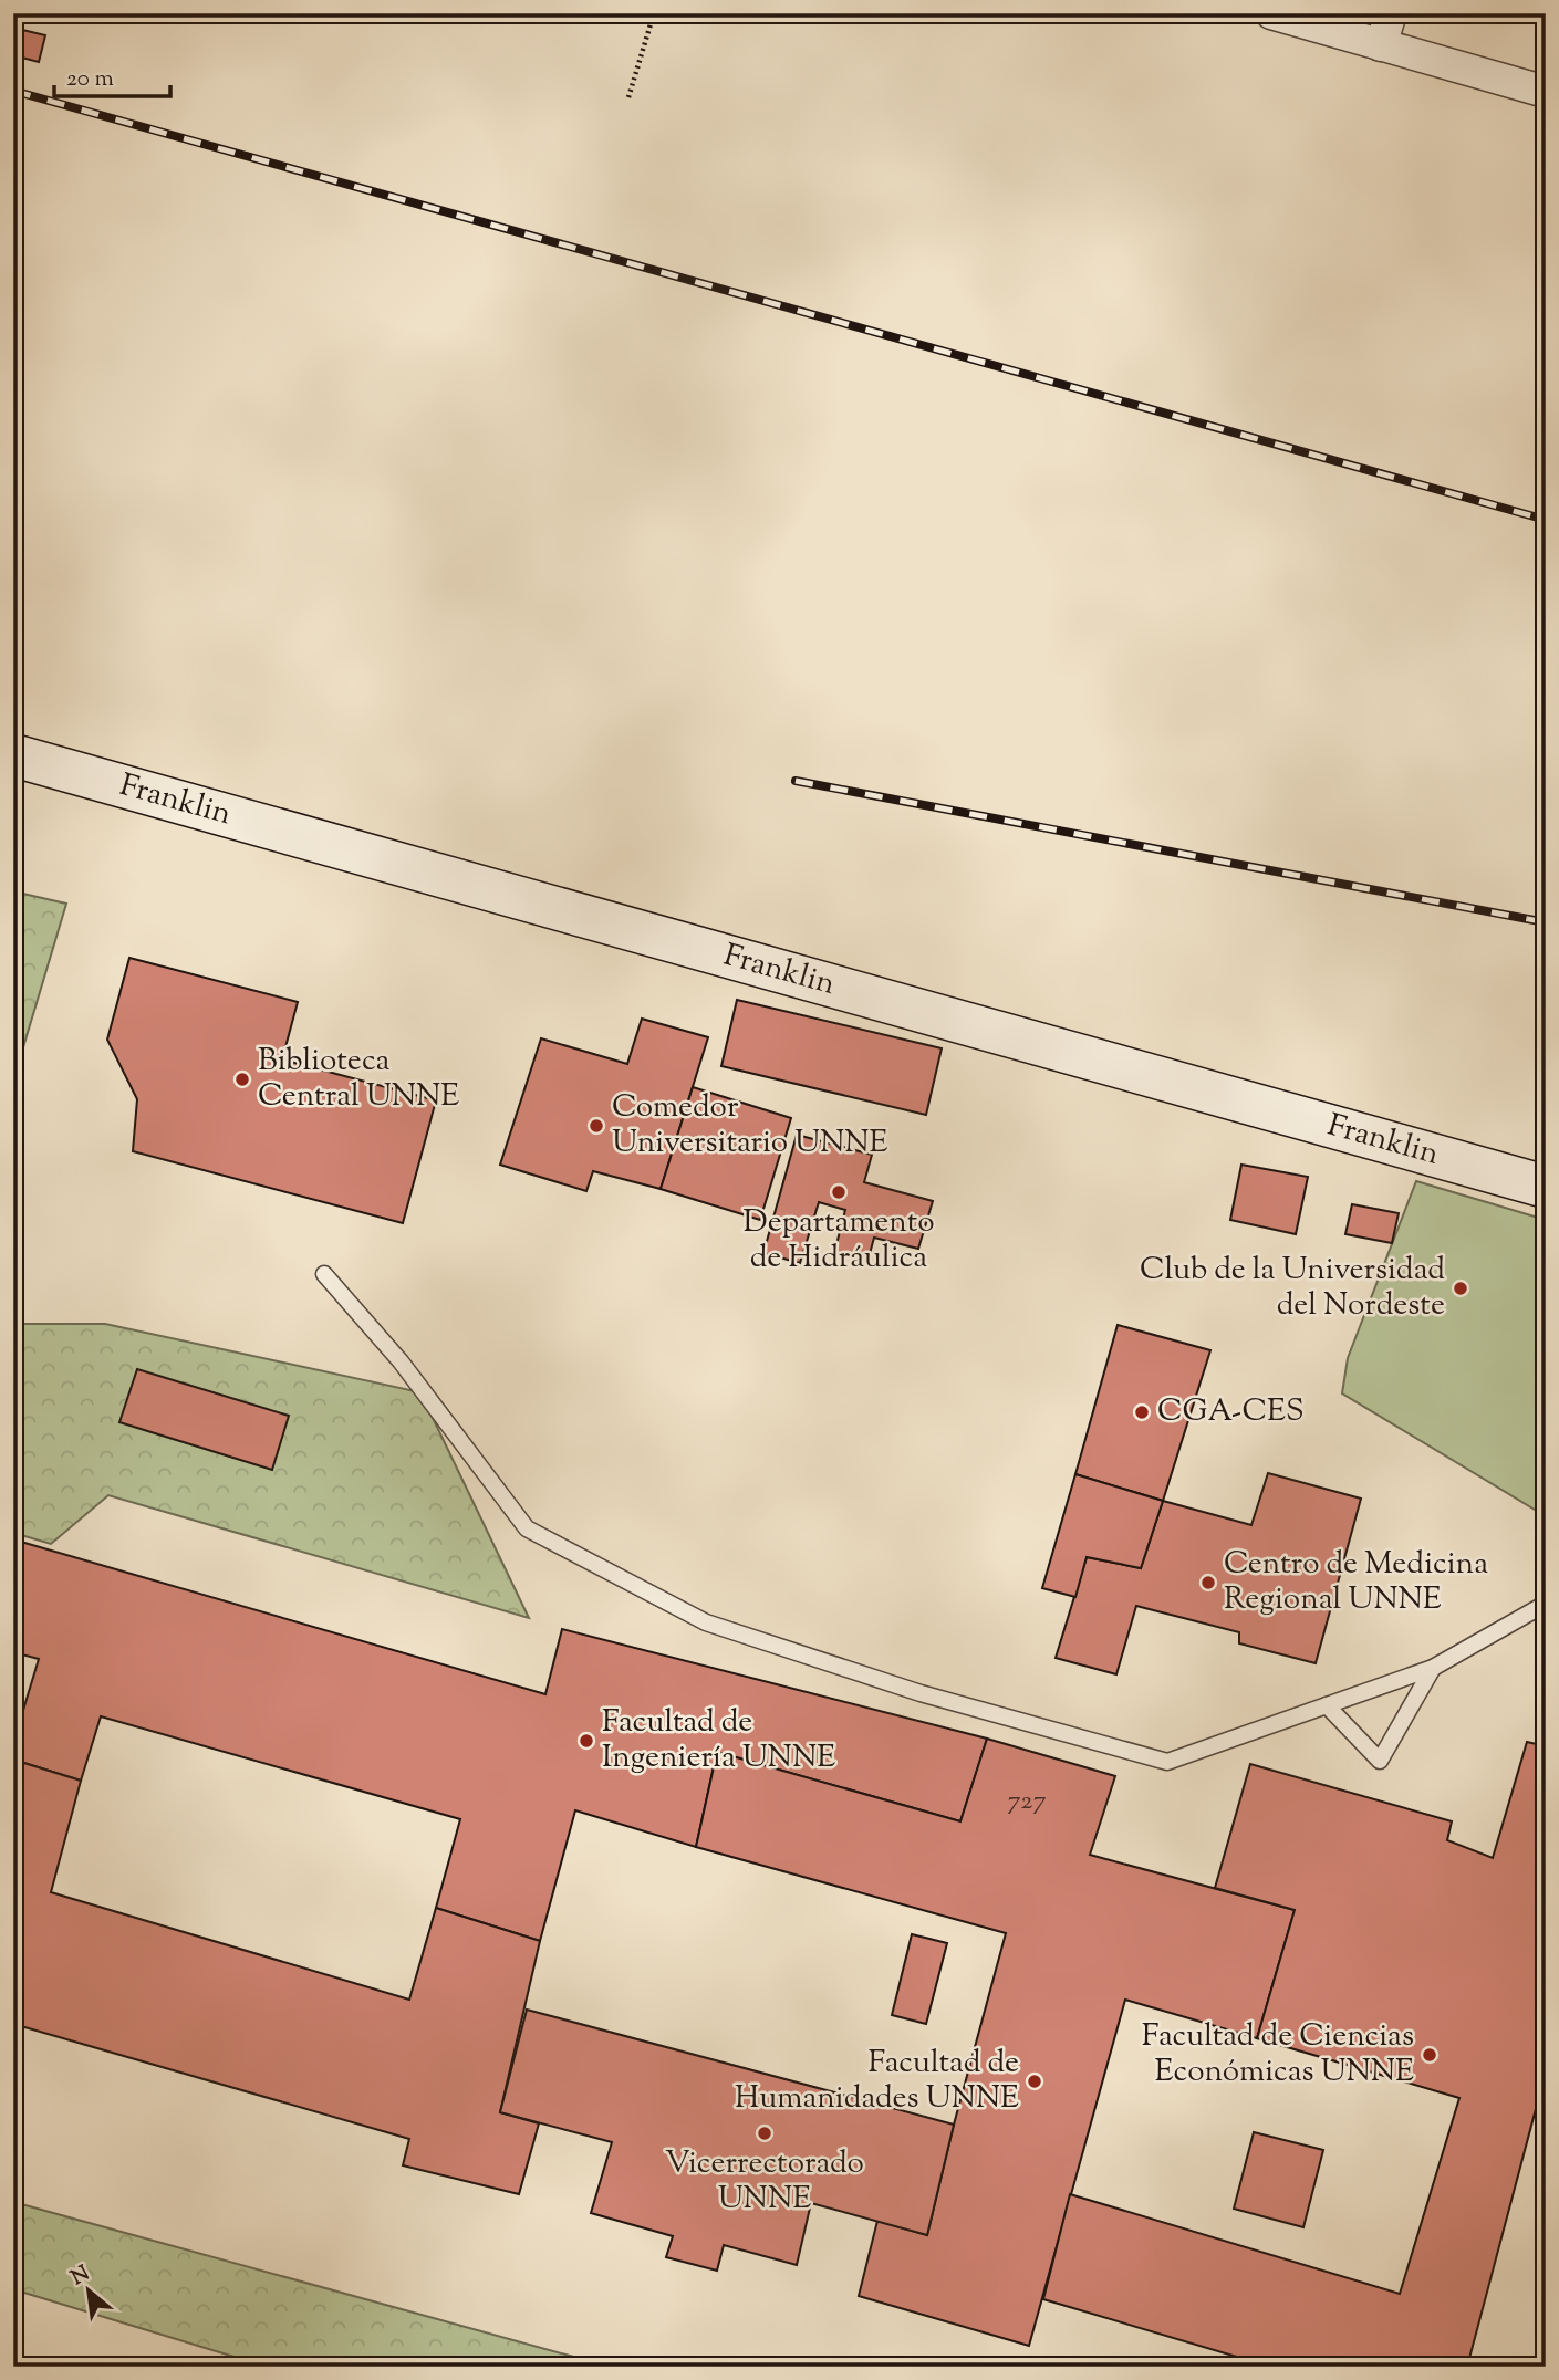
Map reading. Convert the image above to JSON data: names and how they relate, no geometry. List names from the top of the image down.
{
  "streets": {
    "street": ["Franklin"]
  },
  "places": [
    "Biblioteca Central UNNE",
    "Comedor Universitario UNNE",
    "Departamento de Hidráulica",
    "Club de la Universidad del Nordeste",
    "CGA-CES",
    "Centro de Medicina Regional UNNE",
    "Facultad de Ingeniería UNNE",
    "Facultad de Ciencias Económicas UNNE",
    "Facultad de Humanidades UNNE",
    "Vicerrectorado UNNE"
  ],
  "house_numbers": ["727"],
  "scale_bar": "20 m",
  "north": "top left"
}
